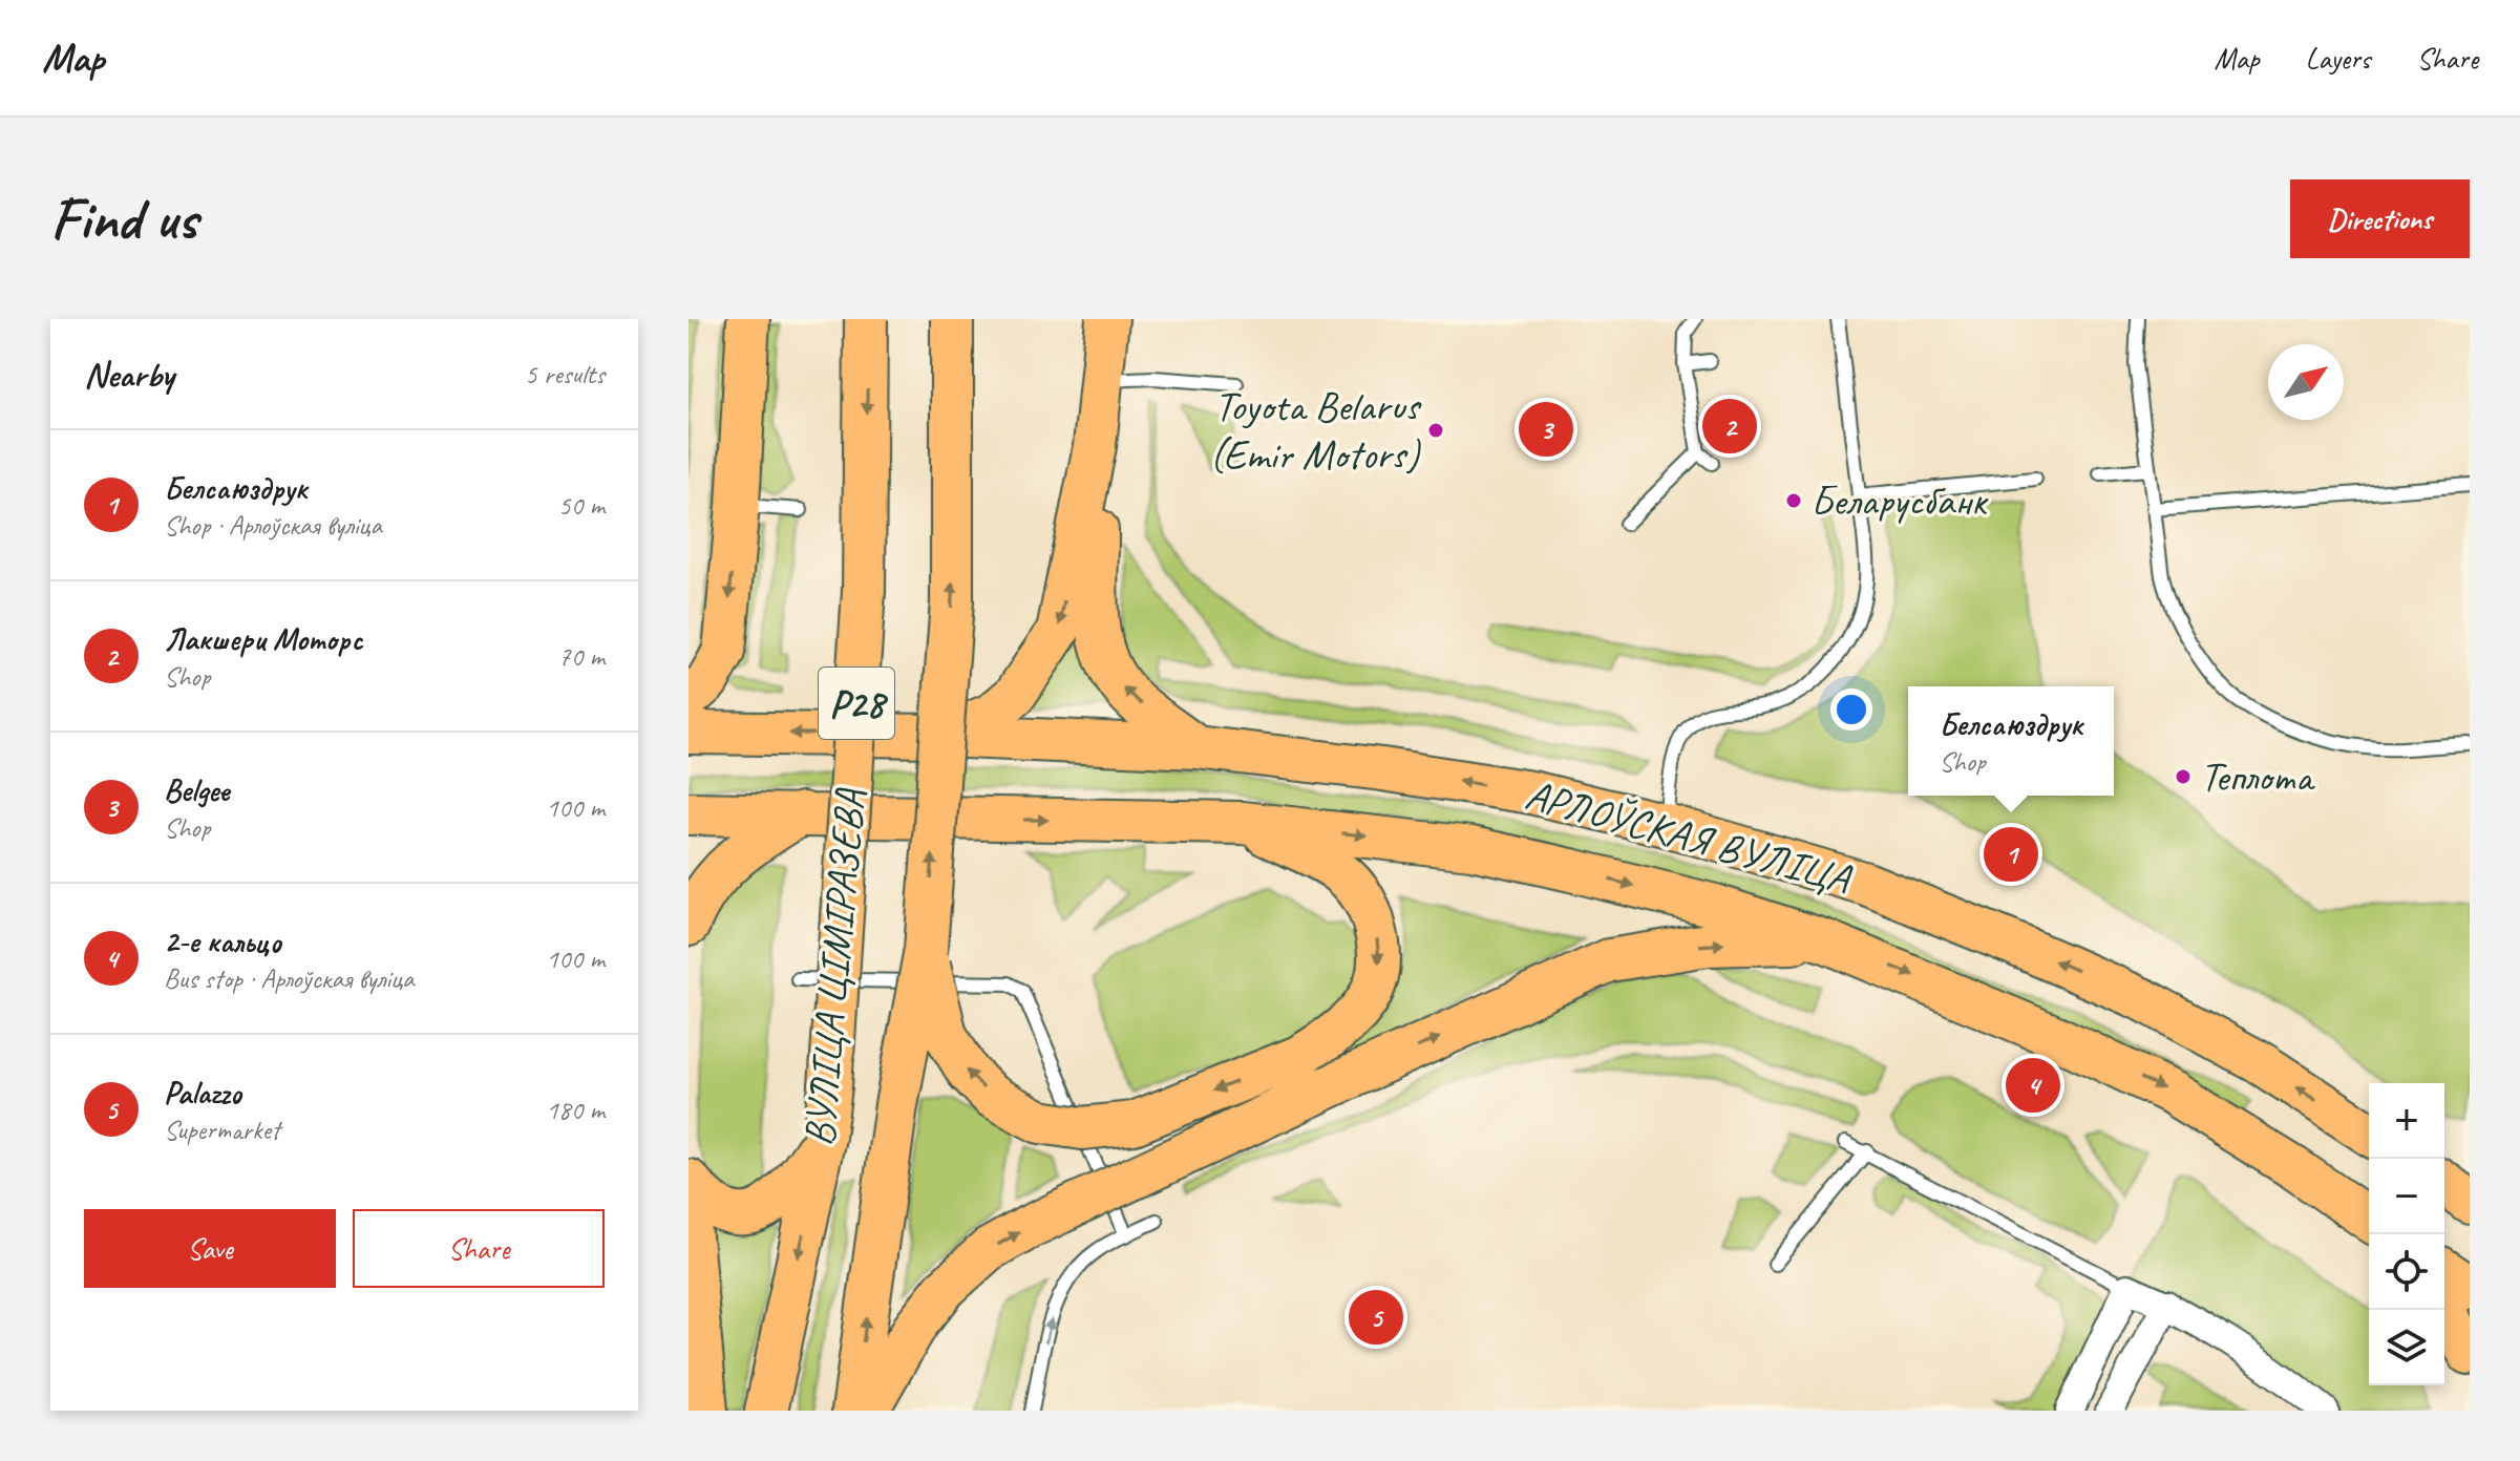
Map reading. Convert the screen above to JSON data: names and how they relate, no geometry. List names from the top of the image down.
{
  "streets": {
    "main road": ["Р28", "АРЛОЎСКАЯ ВУЛІЦА", "ВУЛІЦА ЦІМІРАЗЕВА"]
  },
  "places": ["Toyota Belarus (Emir Motors)", "Беларусбанк", "Теплота"],
  "north": "top right",
  "page": {
    "header": "Map",
    "nav": ["Map", "Layers", "Share"],
    "buttons": [
      "Directions",
      ["Save", "Share"]
    ],
    "title": "Find us",
    "heading": ["Nearby", "5 results"],
    "pins": [
      "2",
      "3",
      "1",
      "4",
      "5"
    ],
    "list": [
      {
        "mark": "1",
        "name": "Белсаюздрук",
        "note": "Shop · Арлоўская вуліца",
        "value": "50 m"
      },
      {
        "mark": "2",
        "name": "Лакшери Моторс",
        "note": "Shop",
        "value": "70 m"
      },
      {
        "mark": "3",
        "name": "Belgee",
        "note": "Shop",
        "value": "100 m"
      },
      {
        "mark": "4",
        "name": "2-е кальцо",
        "note": "Bus stop · Арлоўская вуліца",
        "value": "100 m"
      },
      {
        "mark": "5",
        "name": "Palazzo",
        "note": "Supermarket",
        "value": "180 m"
      }
    ],
    "popup": ["Белсаюздрук", "Shop"],
    "map_buttons": ["+", "−"]
  }
}
